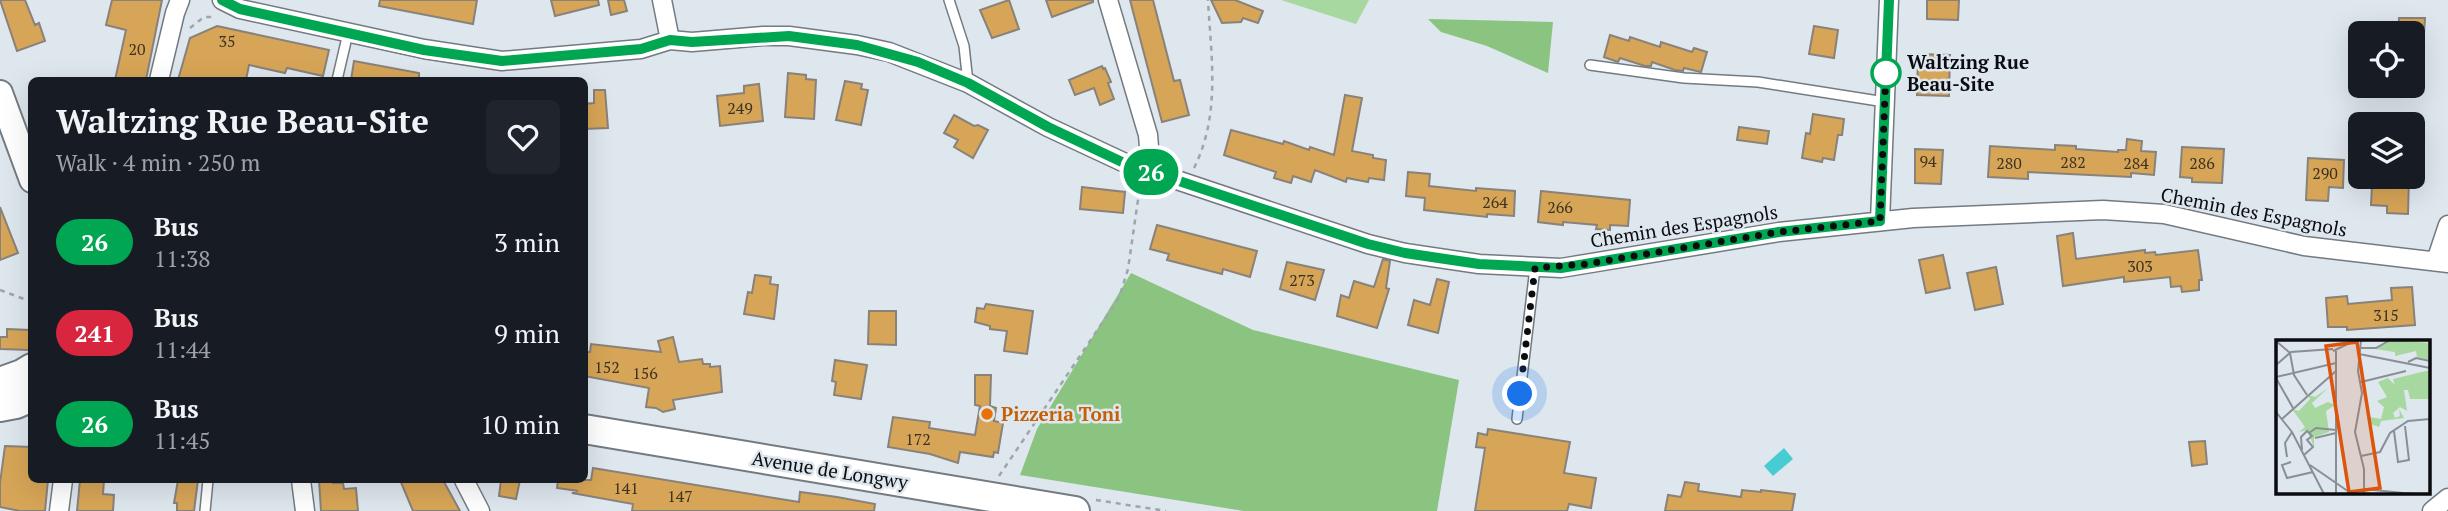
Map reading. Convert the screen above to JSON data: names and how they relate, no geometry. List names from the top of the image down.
{
  "streets": {
    "main road": ["Avenue de Longwy"],
    "street": ["Chemin des Espagnols"]
  },
  "places": ["Waltzing Rue Beau-Site", "Pizzeria Toni"],
  "lines": ["bus line 26"],
  "house_numbers": [
    "35",
    "20",
    "249",
    "94",
    "282",
    "280",
    "284",
    "286",
    "290",
    "264",
    "266",
    "303",
    "273",
    "315",
    "152",
    "156",
    "172",
    "141",
    "147"
  ],
  "page": {
    "on_map": "26",
    "heading": ["Waltzing Rue Beau-Site", "Walk · 4 min · 250 m"],
    "list": [
      {
        "mark": "26",
        "name": "Bus",
        "note": "11:38",
        "value": "3 min"
      },
      {
        "mark": "241",
        "name": "Bus",
        "note": "11:44",
        "value": "9 min"
      },
      {
        "mark": "26",
        "name": "Bus",
        "note": "11:45",
        "value": "10 min"
      }
    ]
  }
}
